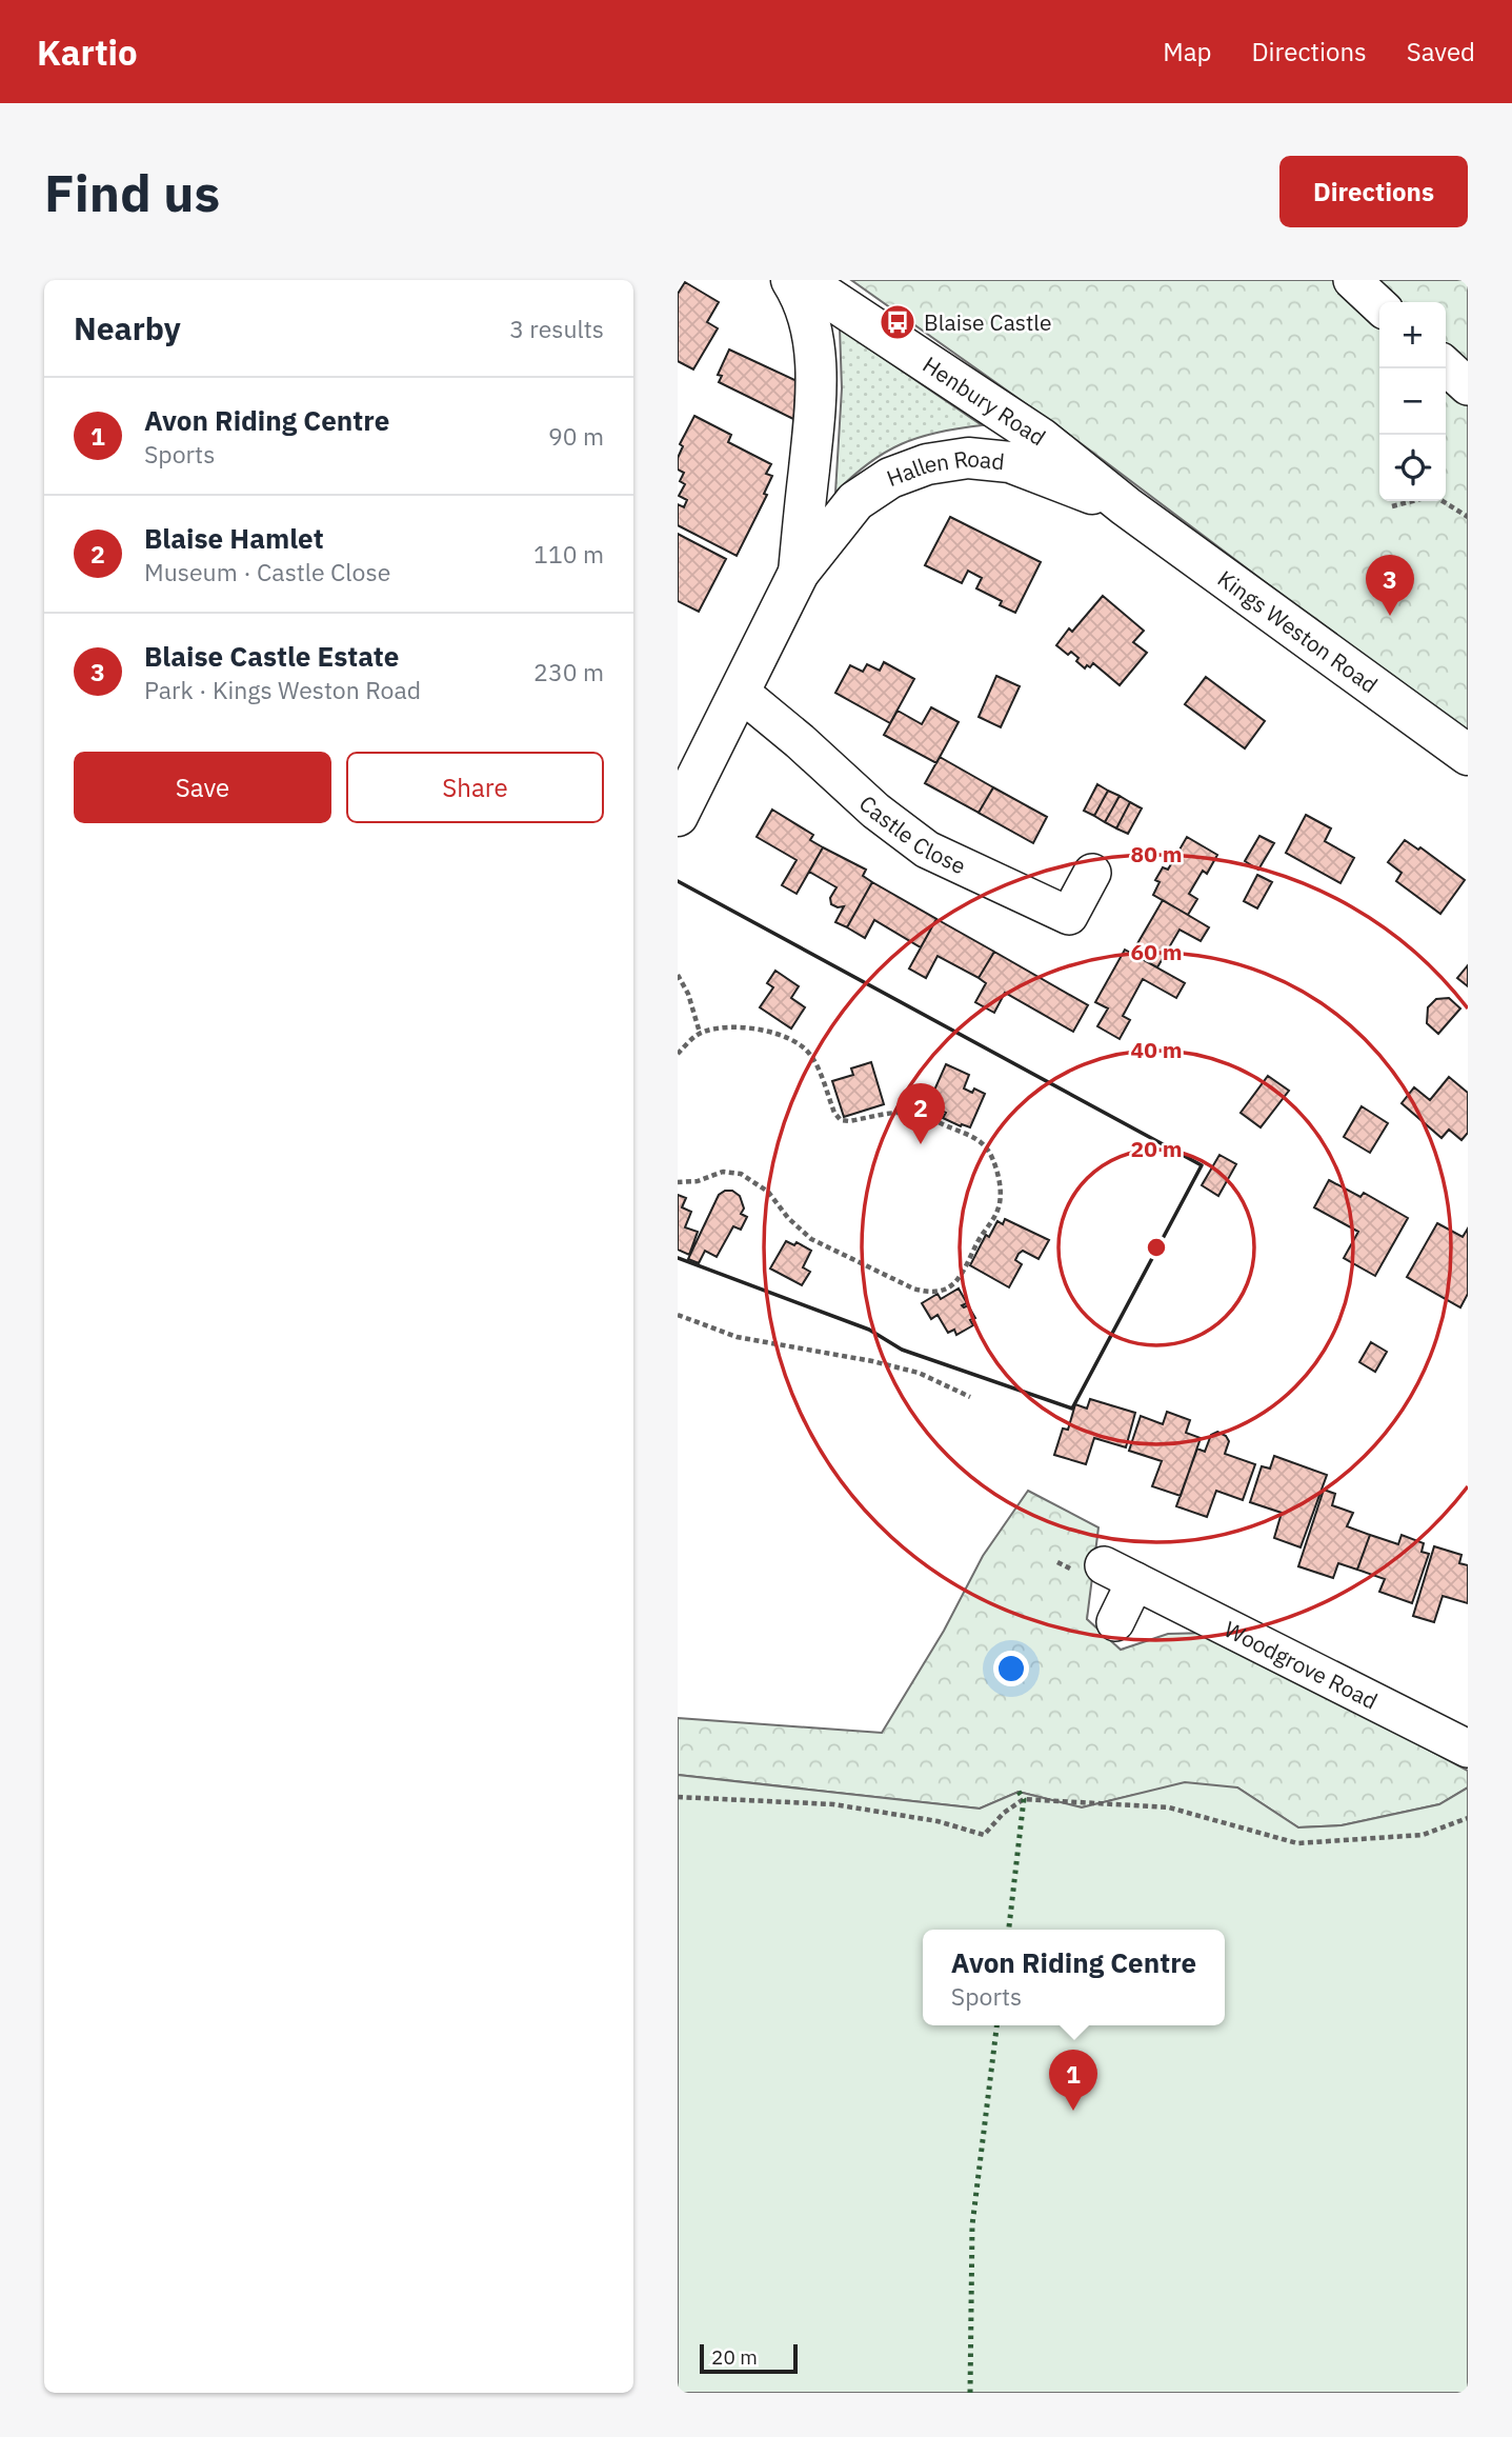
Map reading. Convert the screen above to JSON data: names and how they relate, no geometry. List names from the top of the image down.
{
  "streets": {
    "main road": ["Henbury Road", "Hallen Road", "Kings Weston Road"],
    "street": ["Castle Close", "Woodgrove Road"]
  },
  "crossings": [
    ["Henbury Road", "Hallen Road"],
    ["Henbury Road", "Kings Weston Road"],
    ["Hallen Road", "Kings Weston Road"],
    ["Hallen Road", "Castle Close"]
  ],
  "places": {
    "bus stop": ["Blaise Castle"]
  },
  "scale_bar": "20 m",
  "page": {
    "header": "Kartio",
    "nav": ["Map", "Directions", "Saved"],
    "buttons": [
      "Directions",
      ["Save", "Share"]
    ],
    "title": "Find us",
    "heading": ["Nearby", "3 results"],
    "map_buttons": ["+", "−"],
    "list": [
      {
        "mark": "1",
        "name": "Avon Riding Centre",
        "note": "Sports",
        "value": "90 m"
      },
      {
        "mark": "2",
        "name": "Blaise Hamlet",
        "note": "Museum · Castle Close",
        "value": "110 m"
      },
      {
        "mark": "3",
        "name": "Blaise Castle Estate",
        "note": "Park · Kings Weston Road",
        "value": "230 m"
      }
    ],
    "pins": ["3", "2", "1"],
    "popup": ["Avon Riding Centre", "Sports"],
    "scale": "20 m"
  },
  "rings": [
    "80 m",
    "60 m",
    "40 m",
    "20 m"
  ]
}
